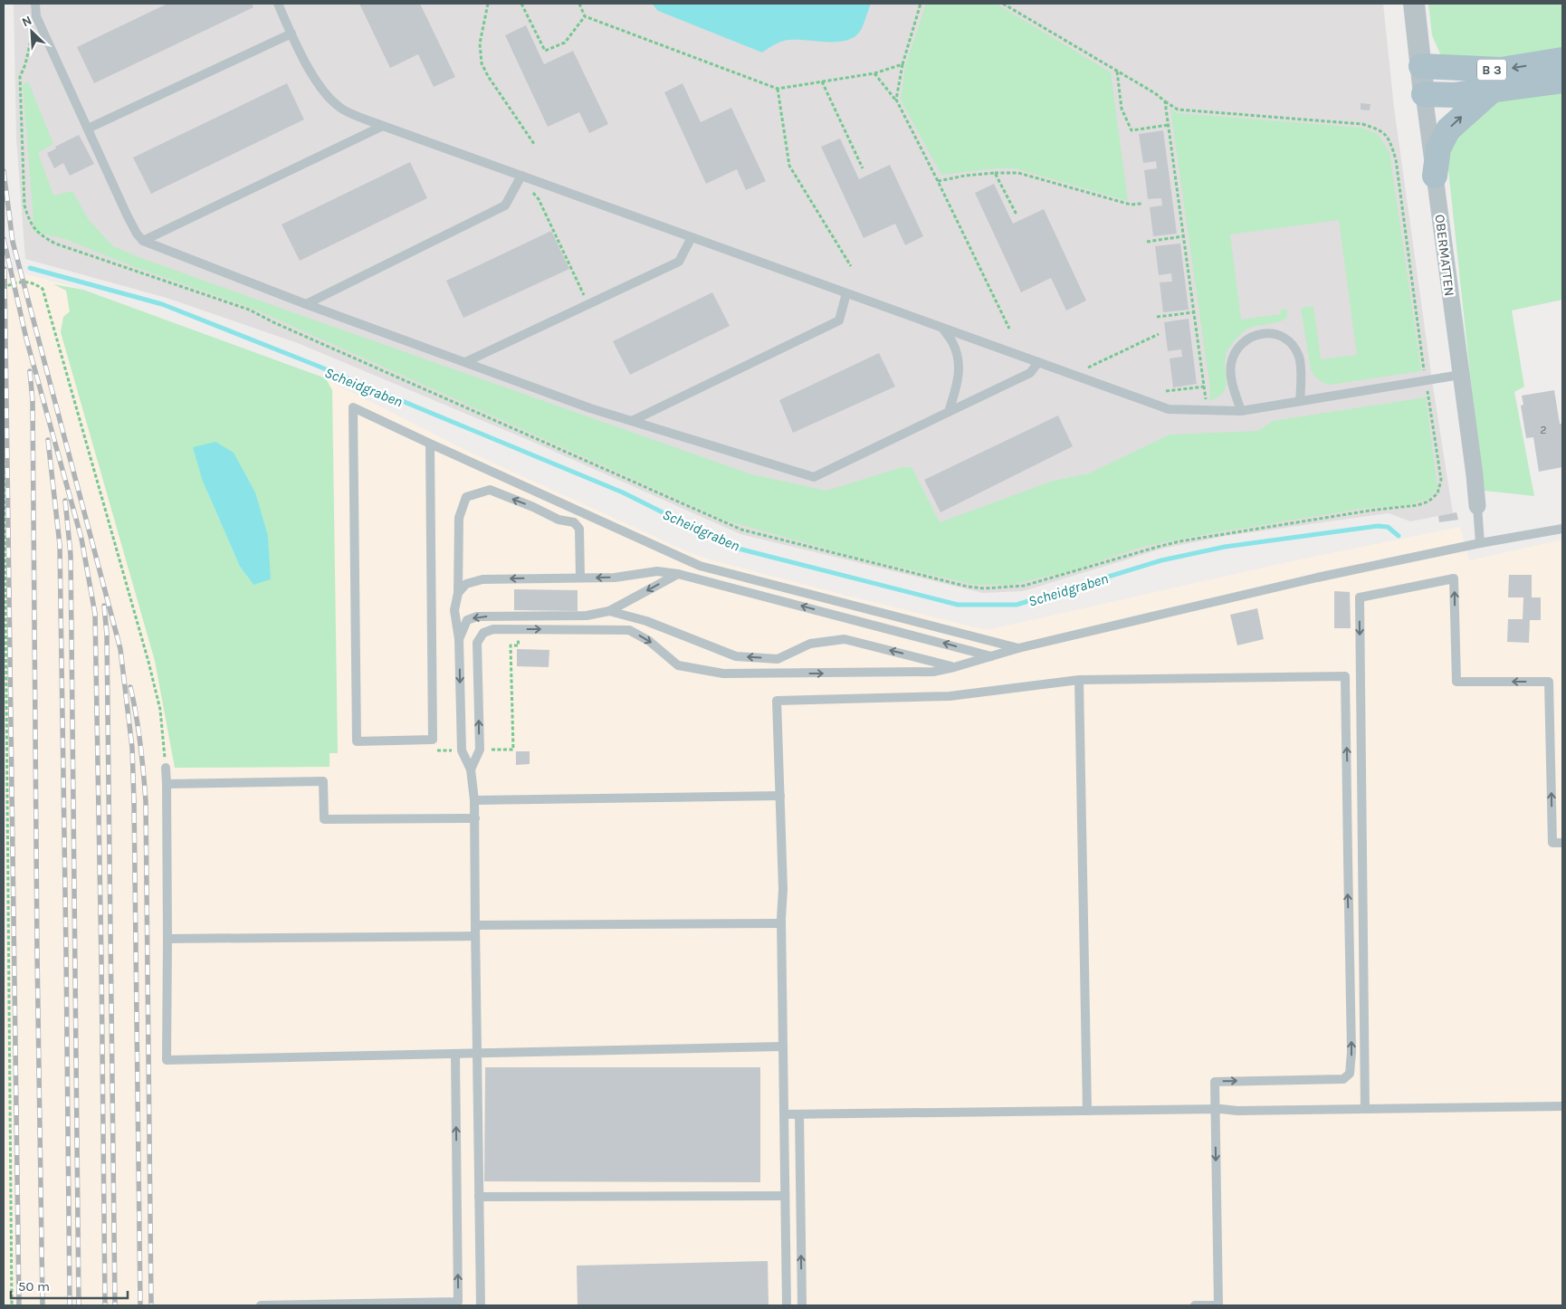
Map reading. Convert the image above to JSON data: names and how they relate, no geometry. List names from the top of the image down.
{
  "streets": {
    "main road": ["B 3"],
    "street": ["OBERMATTEN"]
  },
  "crossings": [
    ["B 3", "OBERMATTEN"]
  ],
  "water": ["Scheidgraben"],
  "house_numbers": ["2"],
  "scale_bar": "50 m",
  "north": "top left"
}
